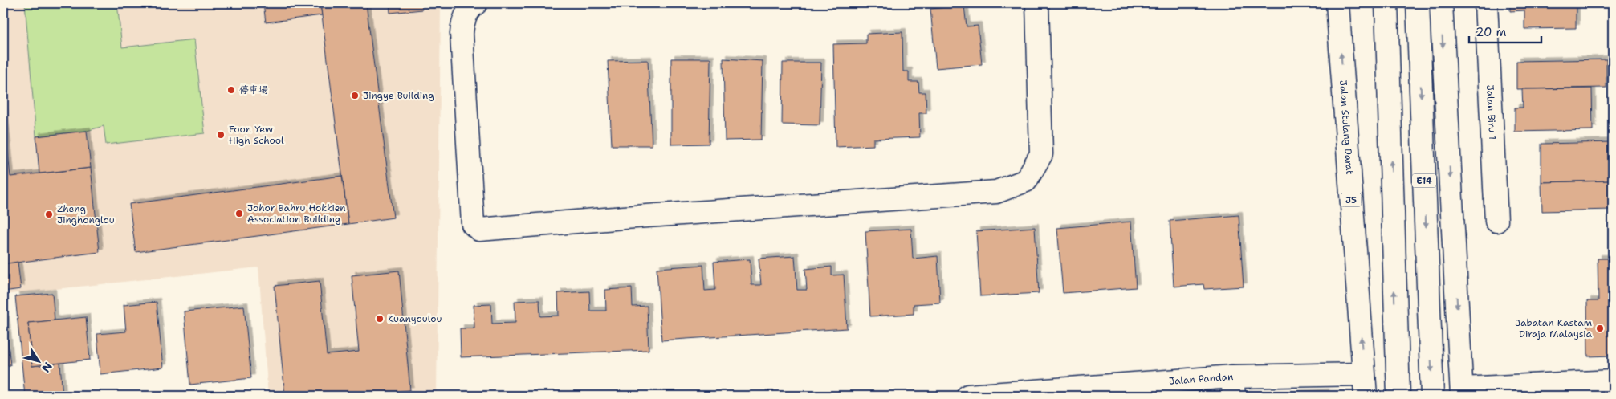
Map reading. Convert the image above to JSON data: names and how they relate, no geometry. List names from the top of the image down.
{
  "streets": {
    "main road": [
      "Jalan Biru 1",
      "Jalan Stulang Darat",
      "E14",
      "J5",
      "Jalan Pandan"
    ]
  },
  "crossings": [
    ["Jalan Stulang Darat", "Jalan Pandan"]
  ],
  "places": [
    "停車場",
    "Jingye Building",
    "Foon Yew High School",
    "Johor Bahru Hokkien Association Building",
    "Zheng Jinghonglou",
    "Kuanyoulou",
    "Jabatan Kastam Diraja Malaysia"
  ],
  "scale_bar": "20 m",
  "north": "bottom right"
}
